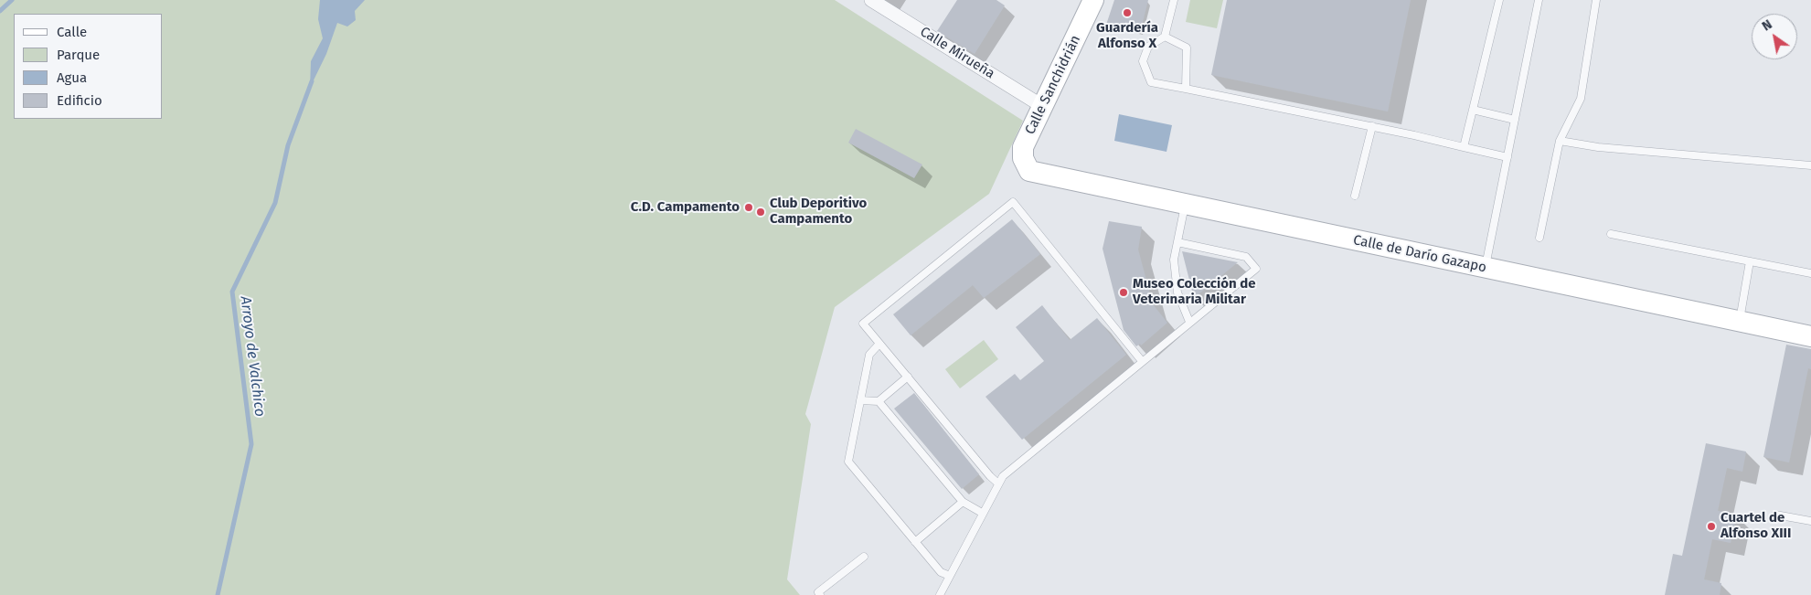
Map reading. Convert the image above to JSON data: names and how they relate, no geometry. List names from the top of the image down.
{
  "streets": {
    "street": ["Calle Mirueña", "Calle Sanchidrián", "Calle de Darío Gazapo"]
  },
  "crossings": [
    ["Calle Mirueña", "Calle Sanchidrián"],
    ["Calle Sanchidrián", "Calle de Darío Gazapo"]
  ],
  "water": ["Arroyo de Valchico"],
  "places": [
    "Guardería Alfonso X",
    "C.D. Campamento",
    "Club Deporitivo Campamento",
    "Museo Colección de Veterinaria Militar",
    "Cuartel de Alfonso XIII"
  ],
  "legend": [
    "Calle",
    "Parque",
    "Agua",
    "Edificio"
  ],
  "north": "top left"
}
